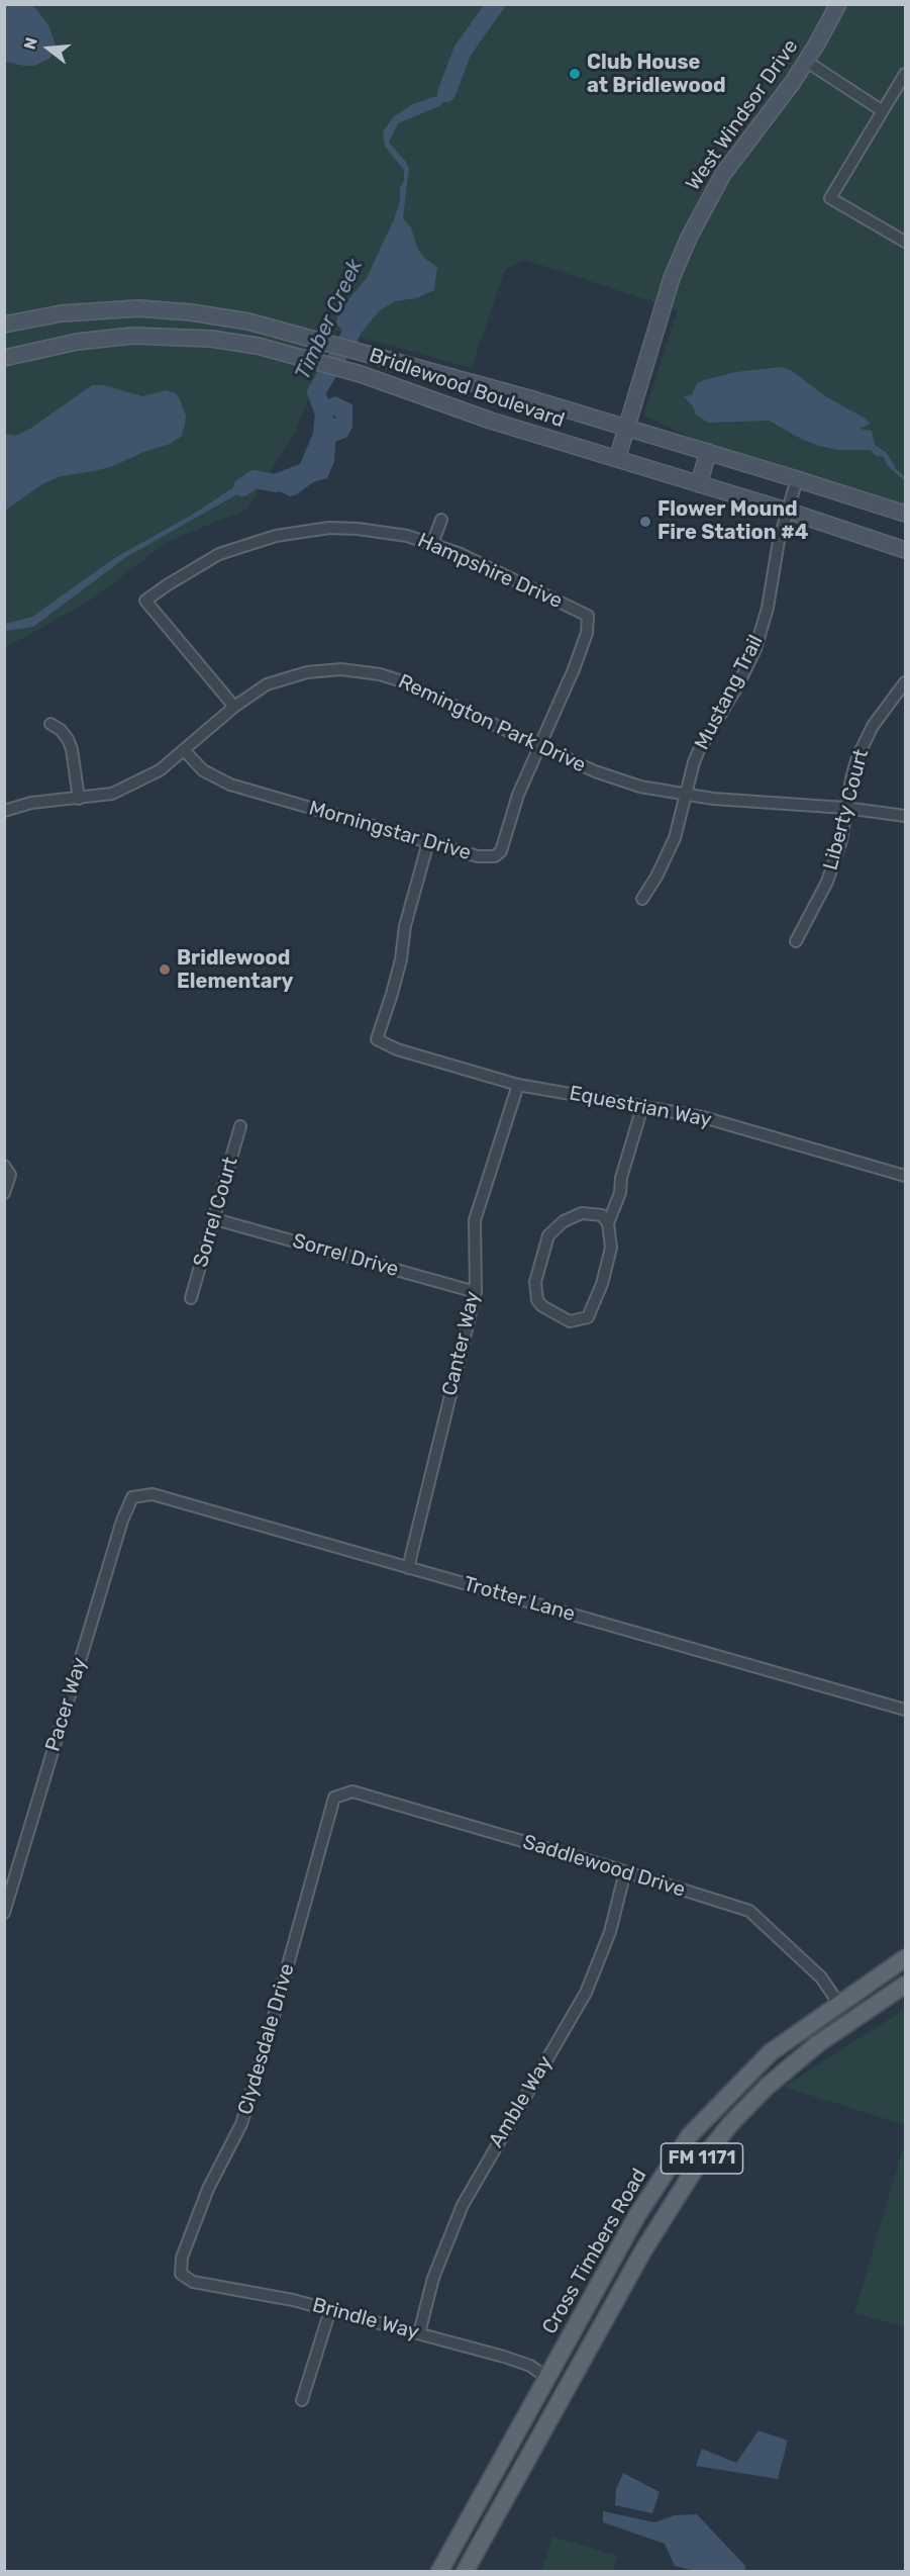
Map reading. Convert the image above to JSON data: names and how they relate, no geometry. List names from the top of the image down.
{
  "streets": {
    "main road": [
      "West Windsor Drive",
      "Bridlewood Boulevard",
      "FM 1171",
      "Cross Timbers Road"
    ],
    "street": [
      "Hampshire Drive",
      "Mustang Trail",
      "Remington Park Drive",
      "Liberty Court",
      "Morningstar Drive",
      "Equestrian Way",
      "Sorrel Court",
      "Sorrel Drive",
      "Canter Way",
      "Trotter Lane",
      "Pacer Way",
      "Saddlewood Drive",
      "Clydesdale Drive",
      "Amble Way",
      "Brindle Way"
    ]
  },
  "crossings": [
    ["West Windsor Drive", "Bridlewood Boulevard"],
    ["Bridlewood Boulevard", "Mustang Trail"],
    ["Hampshire Drive", "Remington Park Drive"],
    ["Hampshire Drive", "Morningstar Drive"],
    ["Mustang Trail", "Remington Park Drive"],
    ["Remington Park Drive", "Liberty Court"],
    ["Remington Park Drive", "Morningstar Drive"],
    ["Morningstar Drive", "Equestrian Way"],
    ["Equestrian Way", "Canter Way"],
    ["Sorrel Court", "Sorrel Drive"],
    ["Sorrel Drive", "Canter Way"],
    ["Canter Way", "Trotter Lane"],
    ["Trotter Lane", "Pacer Way"],
    ["Saddlewood Drive", "Clydesdale Drive"],
    ["Saddlewood Drive", "Amble Way"],
    ["Saddlewood Drive", "Cross Timbers Road"],
    ["Clydesdale Drive", "Brindle Way"],
    ["Amble Way", "Brindle Way"],
    ["Cross Timbers Road", "Brindle Way"]
  ],
  "water": ["Timber Creek"],
  "places": ["Club House at Bridlewood", "Flower Mound Fire Station #4", "Bridlewood Elementary"],
  "north": "left"
}
